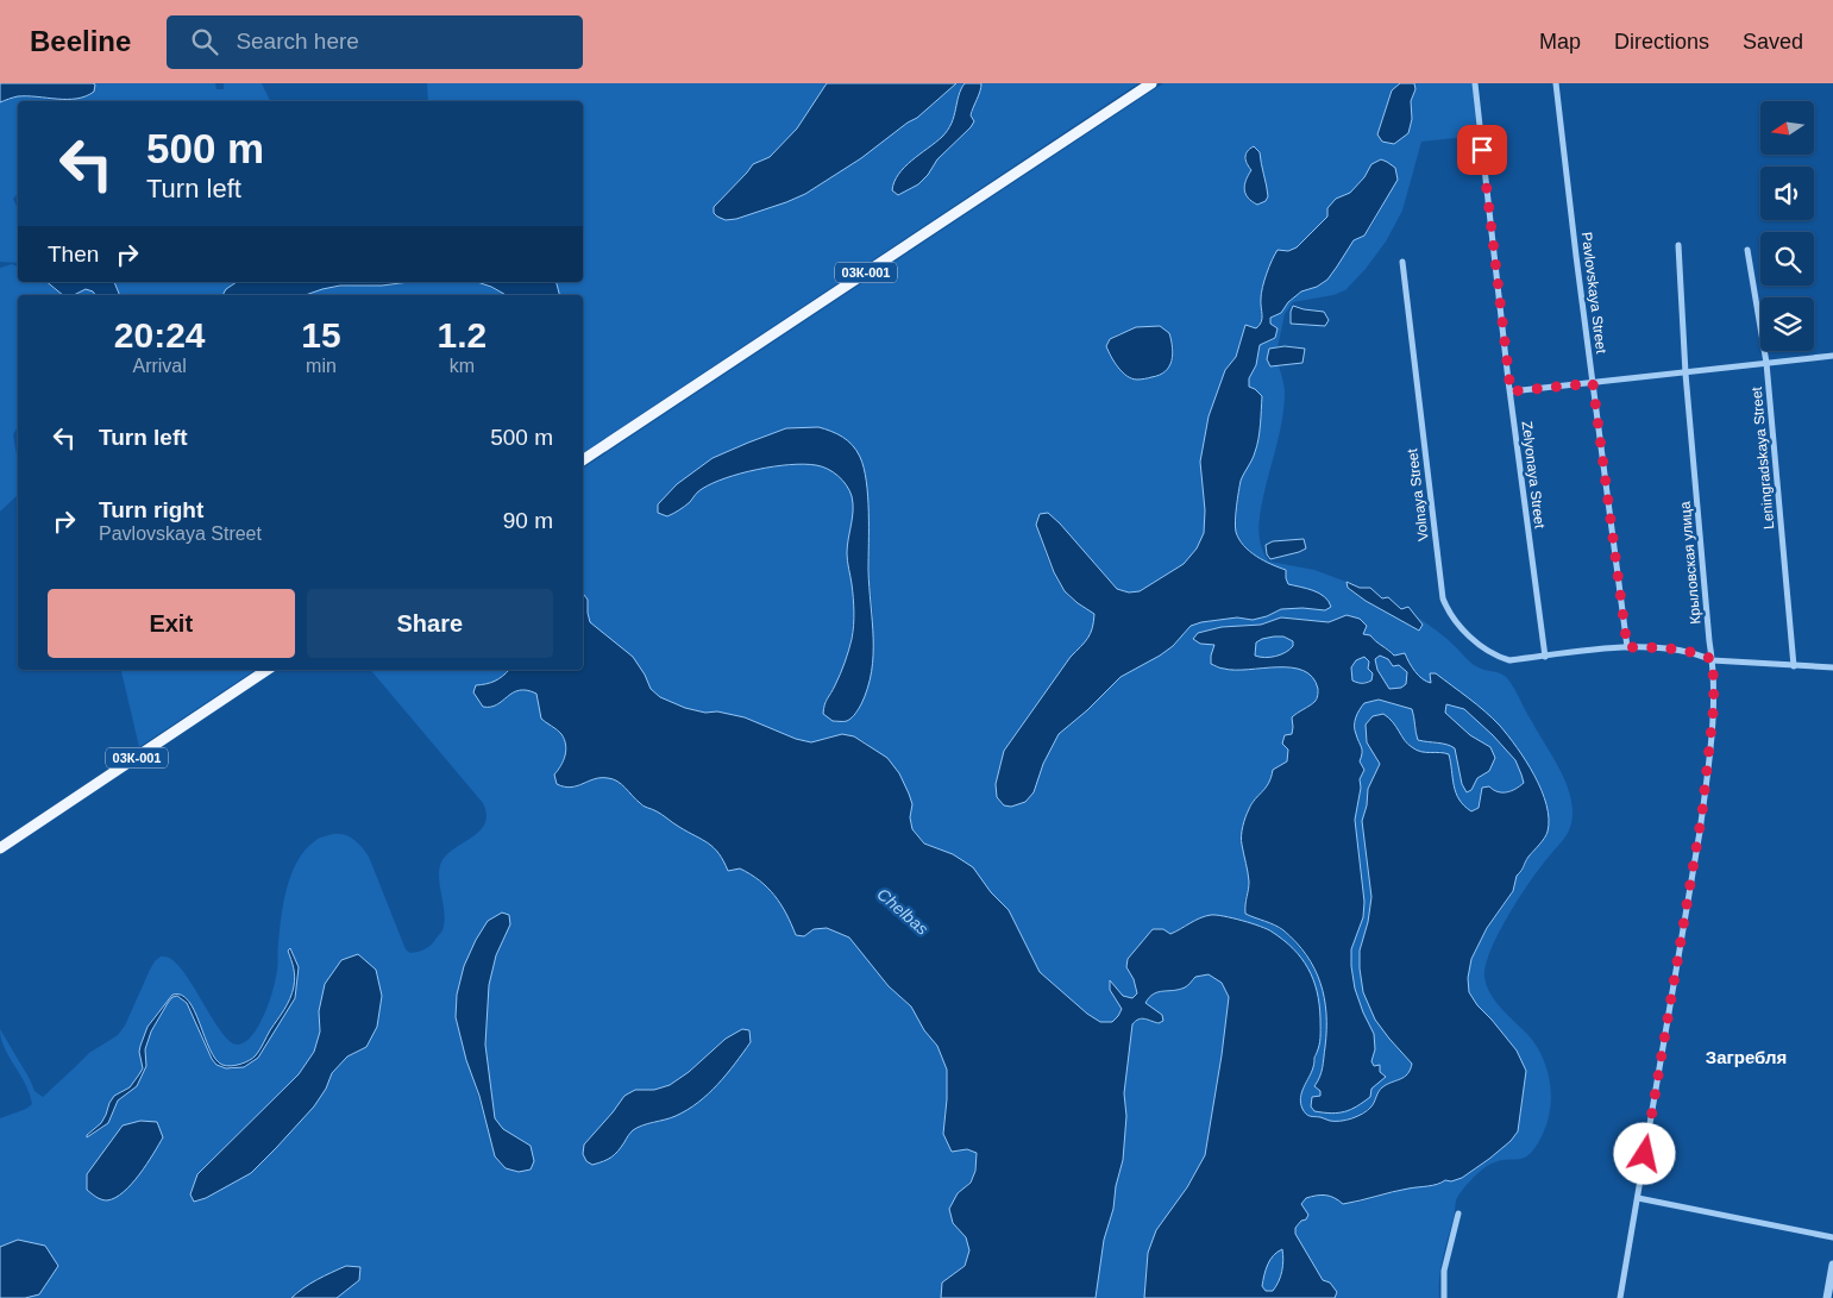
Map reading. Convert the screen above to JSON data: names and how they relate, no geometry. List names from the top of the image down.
{
  "streets": {
    "main road": ["03К-001"],
    "street": [
      "Pavlovskaya Street",
      "Leningradskaya Street",
      "Zelyonaya Street",
      "Volnaya Street",
      "Крыловская улица"
    ]
  },
  "crossings": [
    ["Pavlovskaya Street", "Volnaya Street"],
    ["Leningradskaya Street", "Volnaya Street"],
    ["Zelyonaya Street", "Volnaya Street"],
    ["Volnaya Street", "Крыловская улица"]
  ],
  "districts": ["Загребля"],
  "water": ["Chelbas"],
  "north": "left",
  "page": {
    "header": "Beeline",
    "search": "Search here",
    "nav": ["Map", "Directions", "Saved"],
    "turn": ["500 m", "Turn left"],
    "then": "Then",
    "eta": [
      "20:24",
      "Arrival",
      "15",
      "min",
      "1.2",
      "km"
    ],
    "list": [
      {
        "name": "Turn left",
        "value": "500 m"
      },
      {
        "name": "Turn right",
        "note": "Pavlovskaya Street",
        "value": "90 m"
      }
    ],
    "buttons": ["Exit", "Share"]
  }
}
